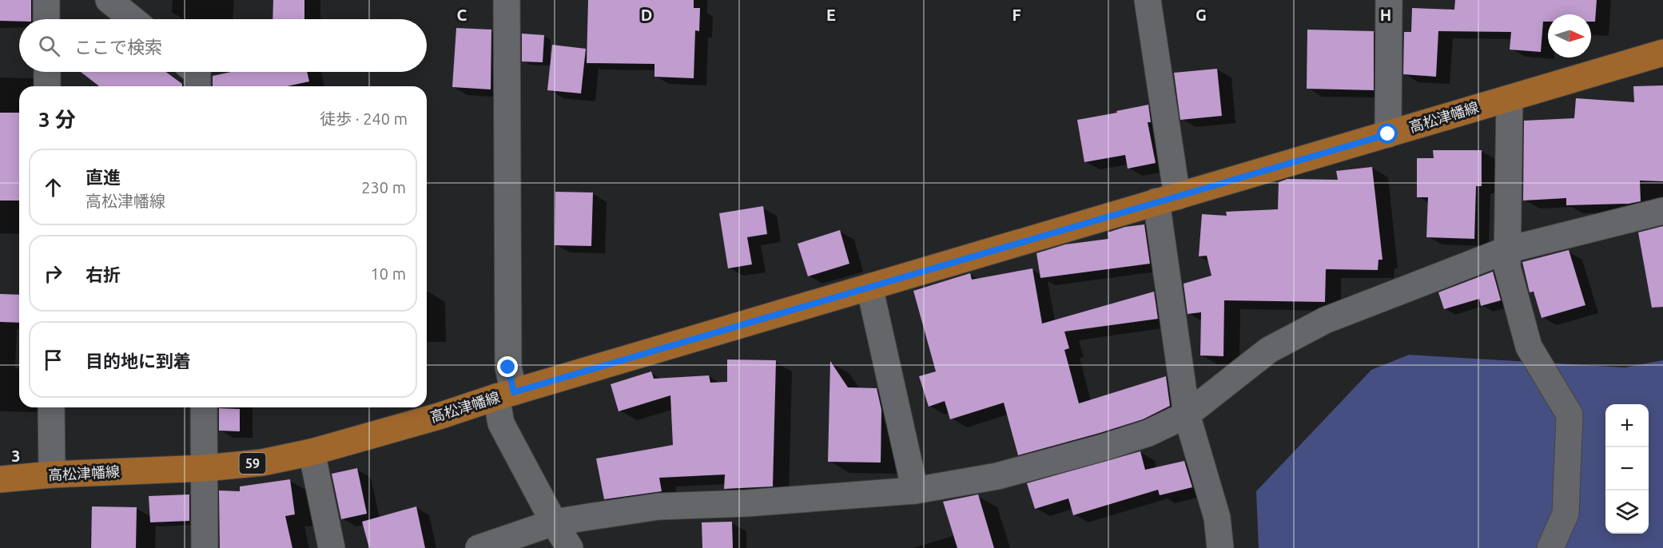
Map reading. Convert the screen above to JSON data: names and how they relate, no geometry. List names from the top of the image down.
{
  "streets": {
    "main road": ["高松津幡線", "59"]
  },
  "north": "right",
  "page": {
    "search": "ここで検索",
    "heading": ["3 分", "徒歩 · 240 m"],
    "list": [
      ["直進", "高松津幡線", "230 m"],
      ["右折", "10 m"],
      "目的地に到着"
    ],
    "map_buttons": ["+", "−"]
  },
  "grid": {
    "columns": [
      "C",
      "D",
      "E",
      "F",
      "G",
      "H"
    ],
    "rows": ["3"]
  }
}
